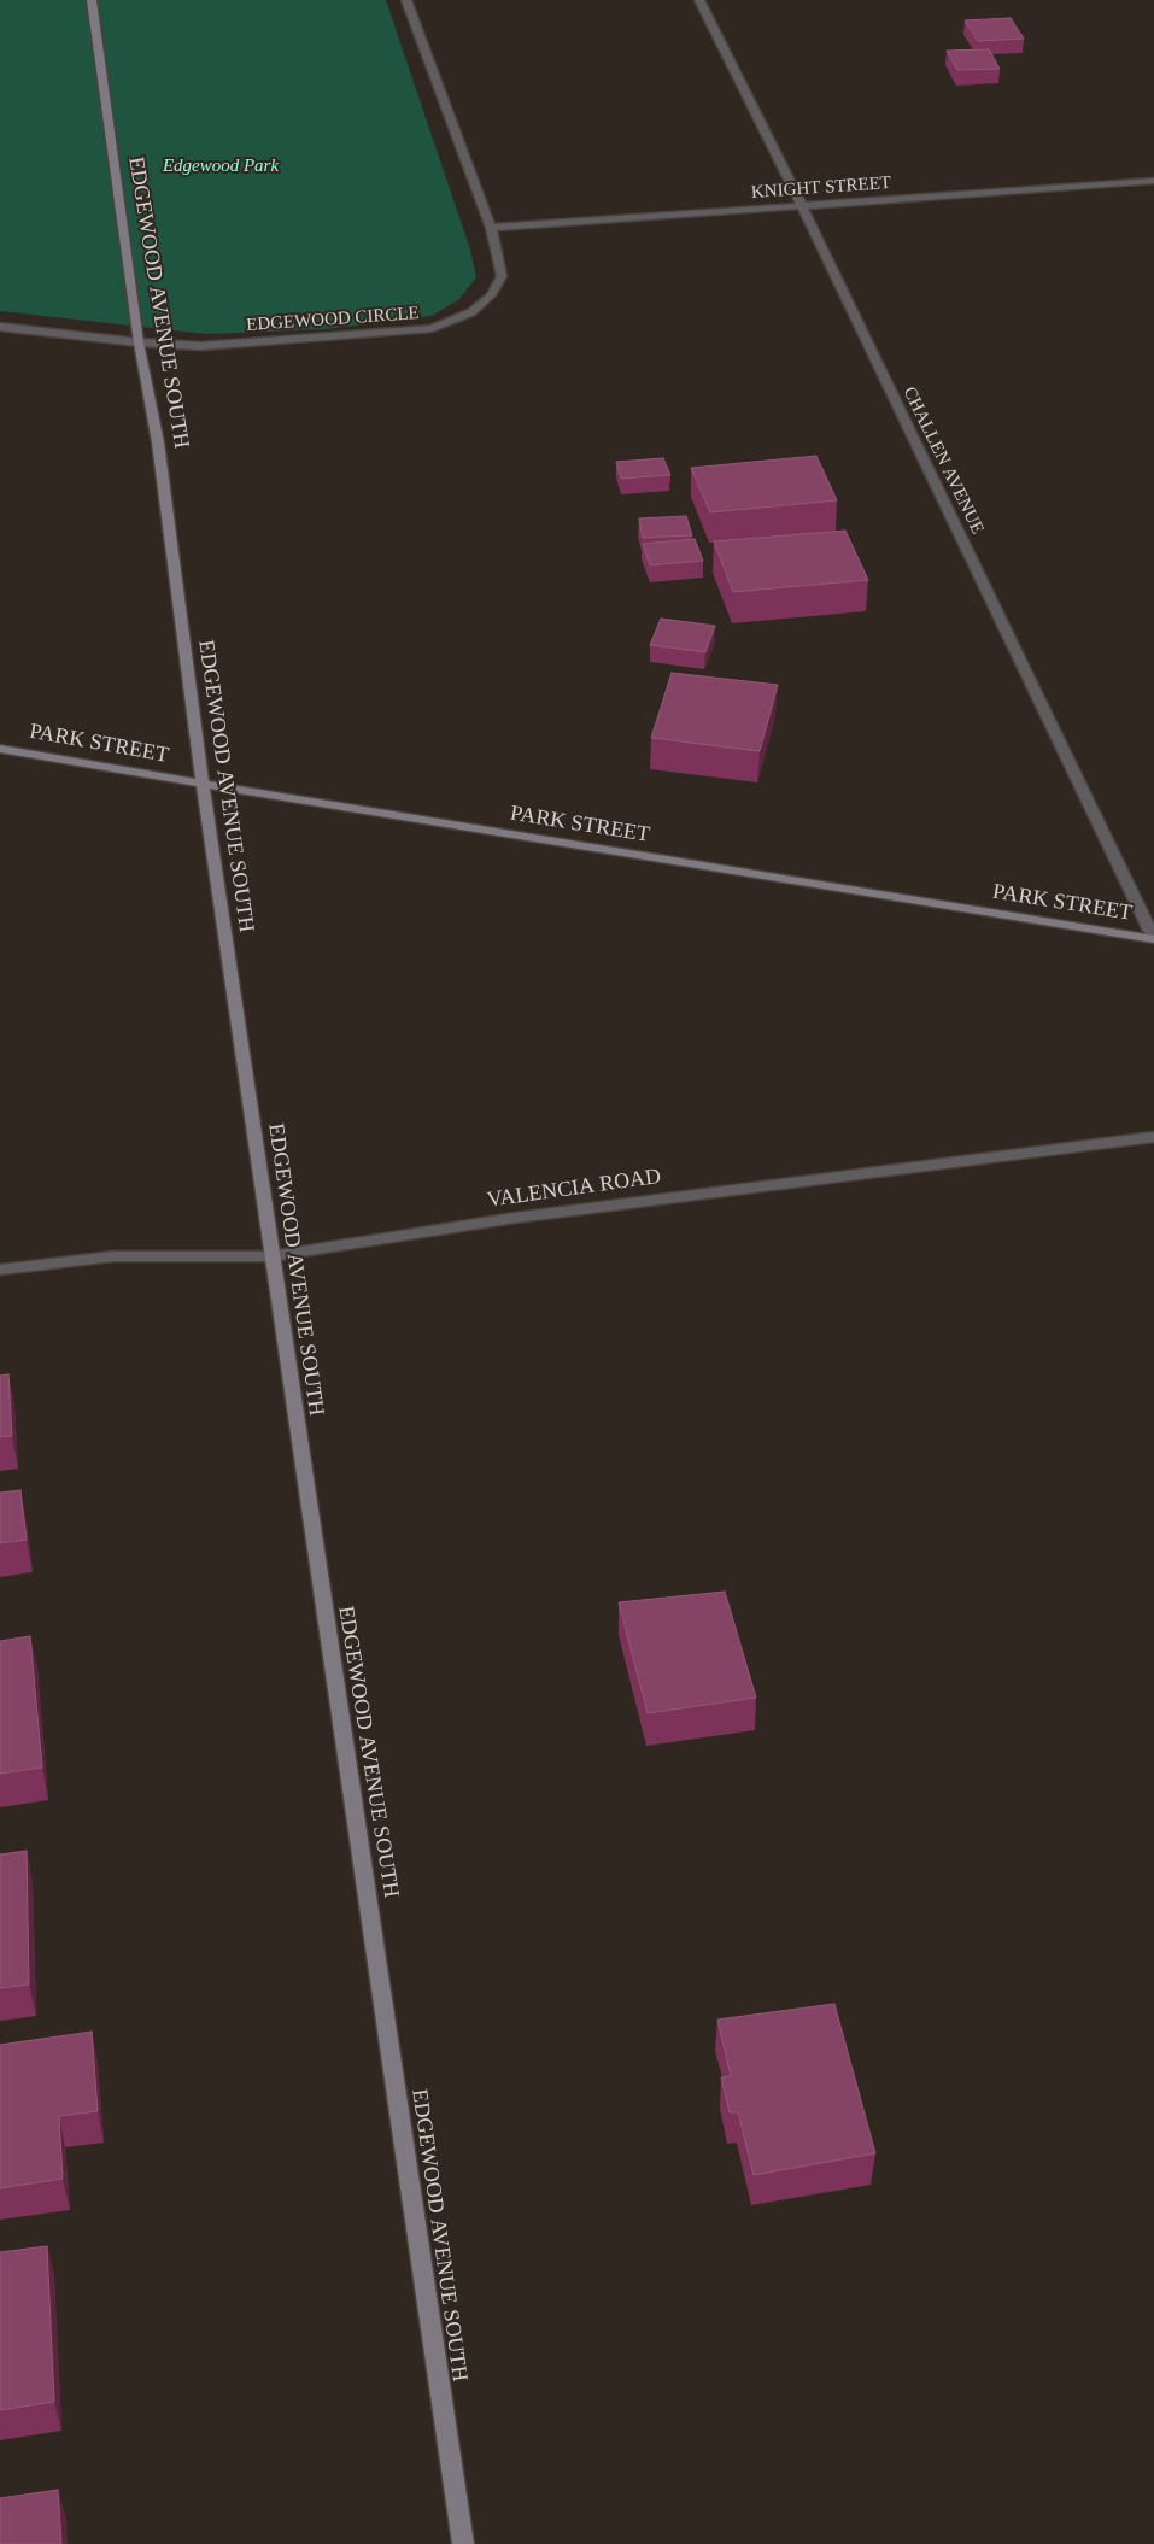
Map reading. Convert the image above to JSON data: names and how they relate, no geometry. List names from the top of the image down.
{
  "streets": {
    "main road": ["EDGEWOOD AVENUE SOUTH", "PARK STREET"],
    "street": [
      "KNIGHT STREET",
      "EDGEWOOD CIRCLE",
      "CHALLEN AVENUE",
      "VALENCIA ROAD"
    ]
  },
  "crossings": [
    ["KNIGHT STREET", "EDGEWOOD CIRCLE"],
    ["KNIGHT STREET", "CHALLEN AVENUE"],
    ["EDGEWOOD AVENUE SOUTH", "EDGEWOOD CIRCLE"],
    ["EDGEWOOD AVENUE SOUTH", "PARK STREET"],
    ["EDGEWOOD AVENUE SOUTH", "VALENCIA ROAD"],
    ["CHALLEN AVENUE", "PARK STREET"]
  ],
  "parks": ["Edgewood Park"]
}
